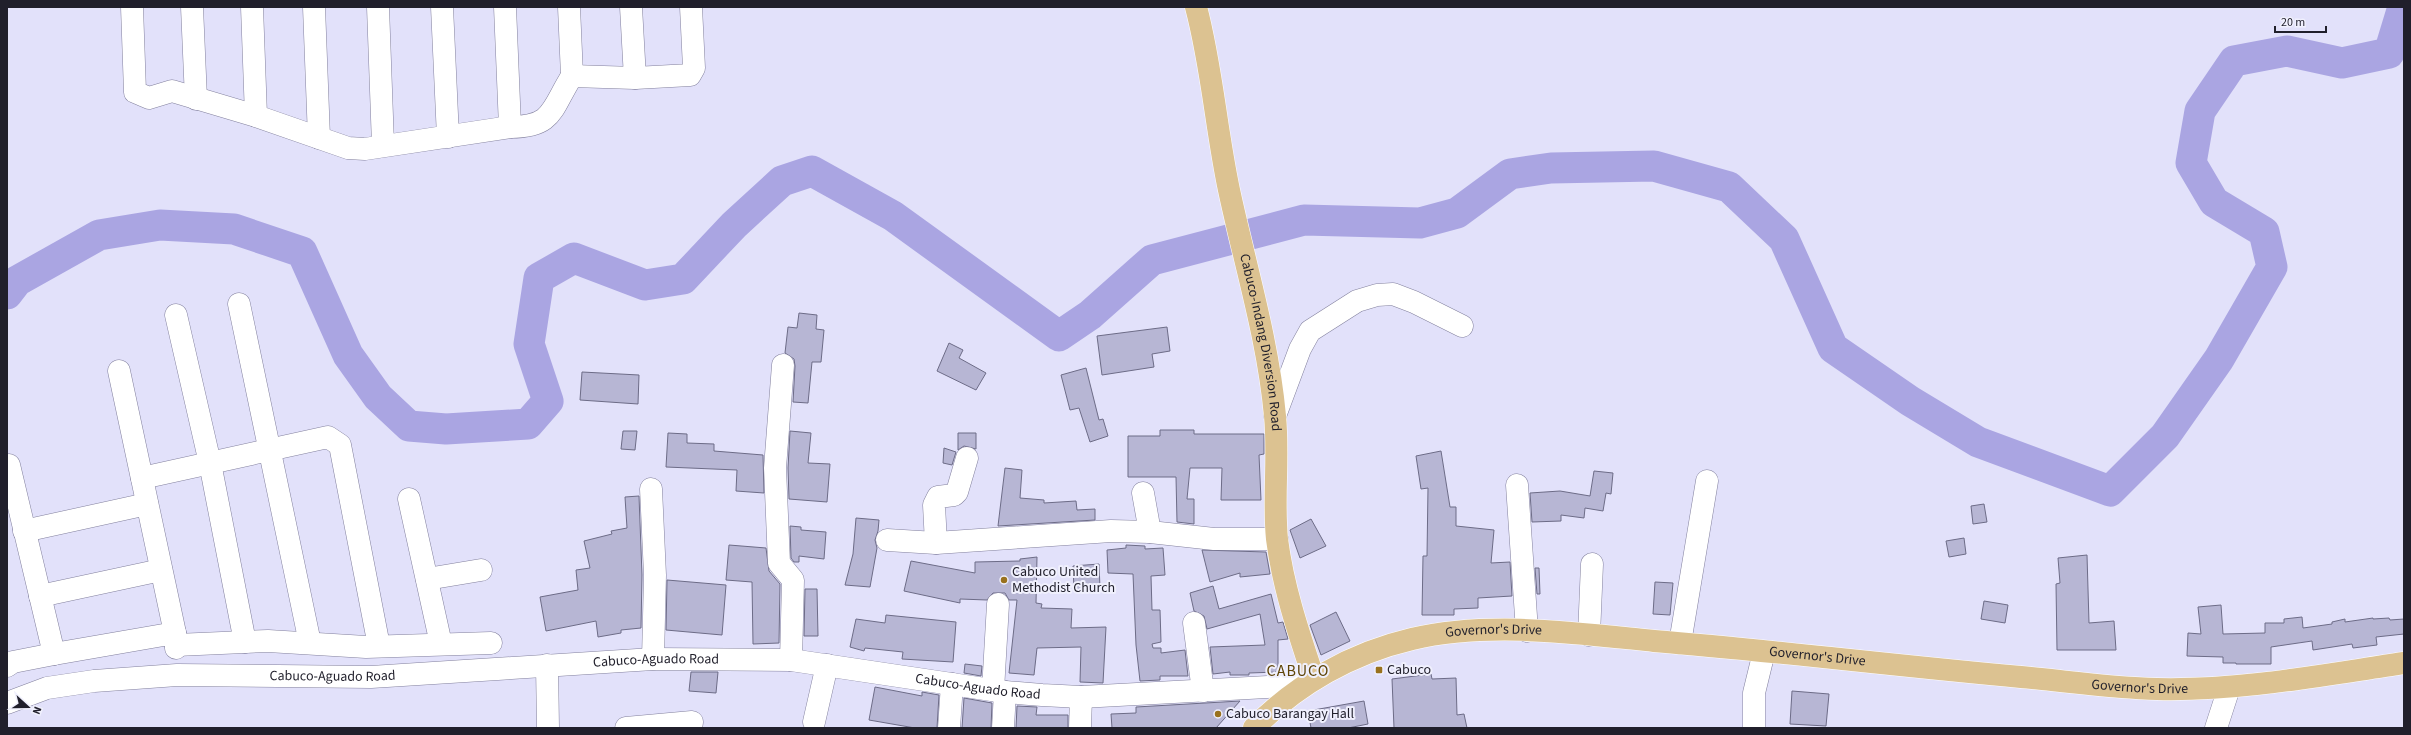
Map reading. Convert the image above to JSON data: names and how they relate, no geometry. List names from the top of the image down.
{
  "streets": {
    "main road": ["Cabuco-Indang Diversion Road", "Governor's Drive"],
    "street": ["Cabuco-Aguado Road"]
  },
  "crossings": [
    ["Cabuco-Indang Diversion Road", "Governor's Drive"],
    ["Cabuco-Indang Diversion Road", "Cabuco-Aguado Road"],
    ["Governor's Drive", "Cabuco-Aguado Road"]
  ],
  "districts": ["CABUCO"],
  "places": {
    "other": ["Cabuco United Methodist Church", "Cabuco Barangay Hall"],
    "transit": ["Cabuco"]
  },
  "scale_bar": "20 m",
  "north": "right"
}
